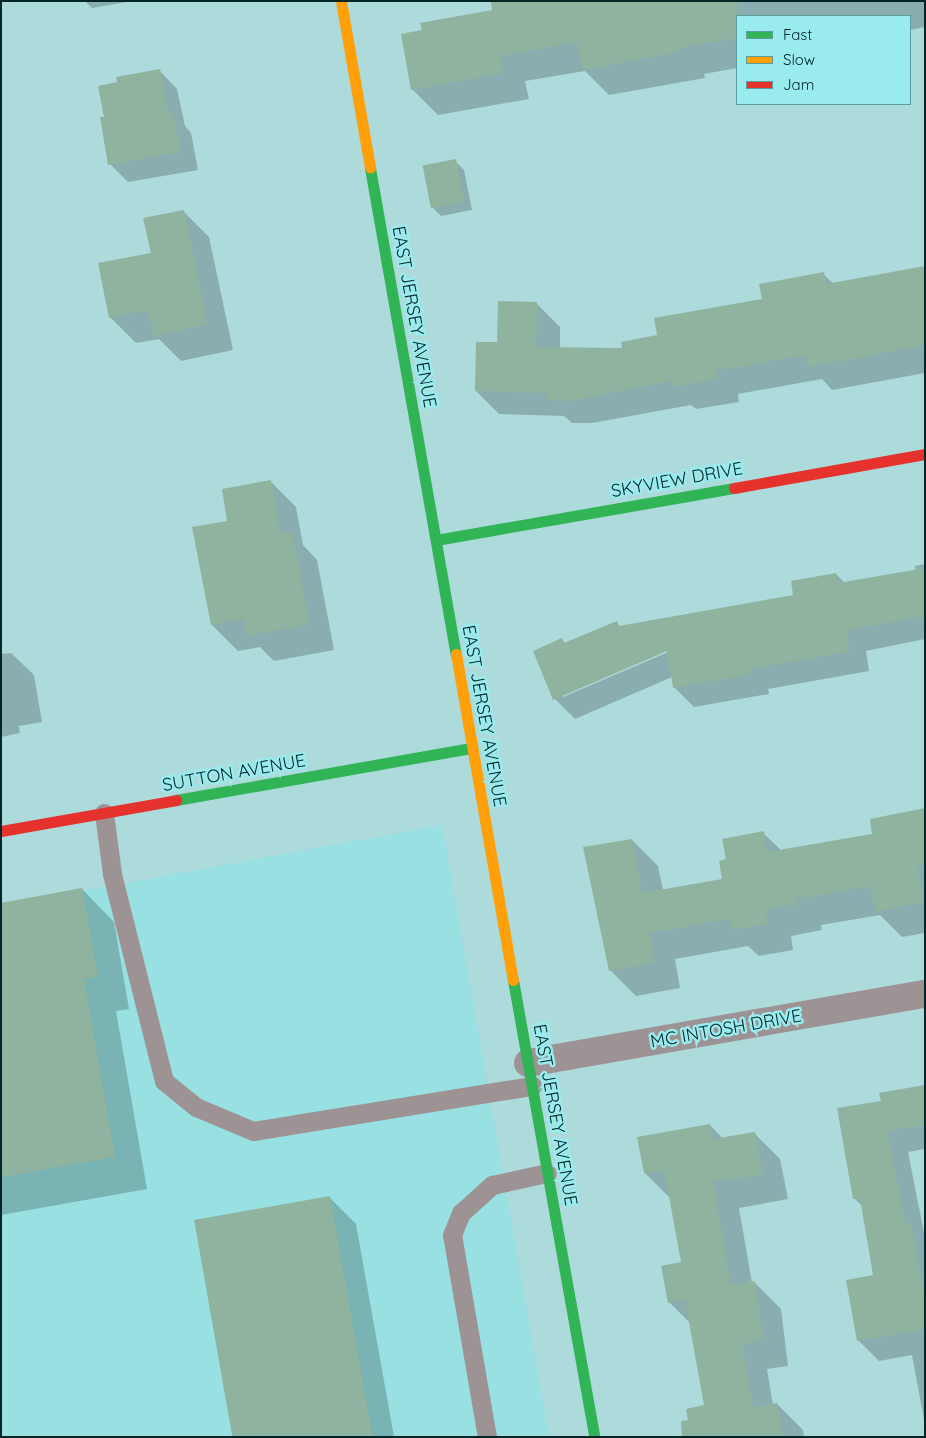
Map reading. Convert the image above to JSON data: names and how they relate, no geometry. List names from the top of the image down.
{
  "streets": {
    "street": [
      "EAST JERSEY AVENUE",
      "SKYVIEW DRIVE",
      "SUTTON AVENUE",
      "MC INTOSH DRIVE"
    ]
  },
  "crossings": [
    ["EAST JERSEY AVENUE", "SKYVIEW DRIVE"],
    ["EAST JERSEY AVENUE", "SUTTON AVENUE"],
    ["EAST JERSEY AVENUE", "MC INTOSH DRIVE"]
  ],
  "legend": ["Fast", "Slow", "Jam"]
}
